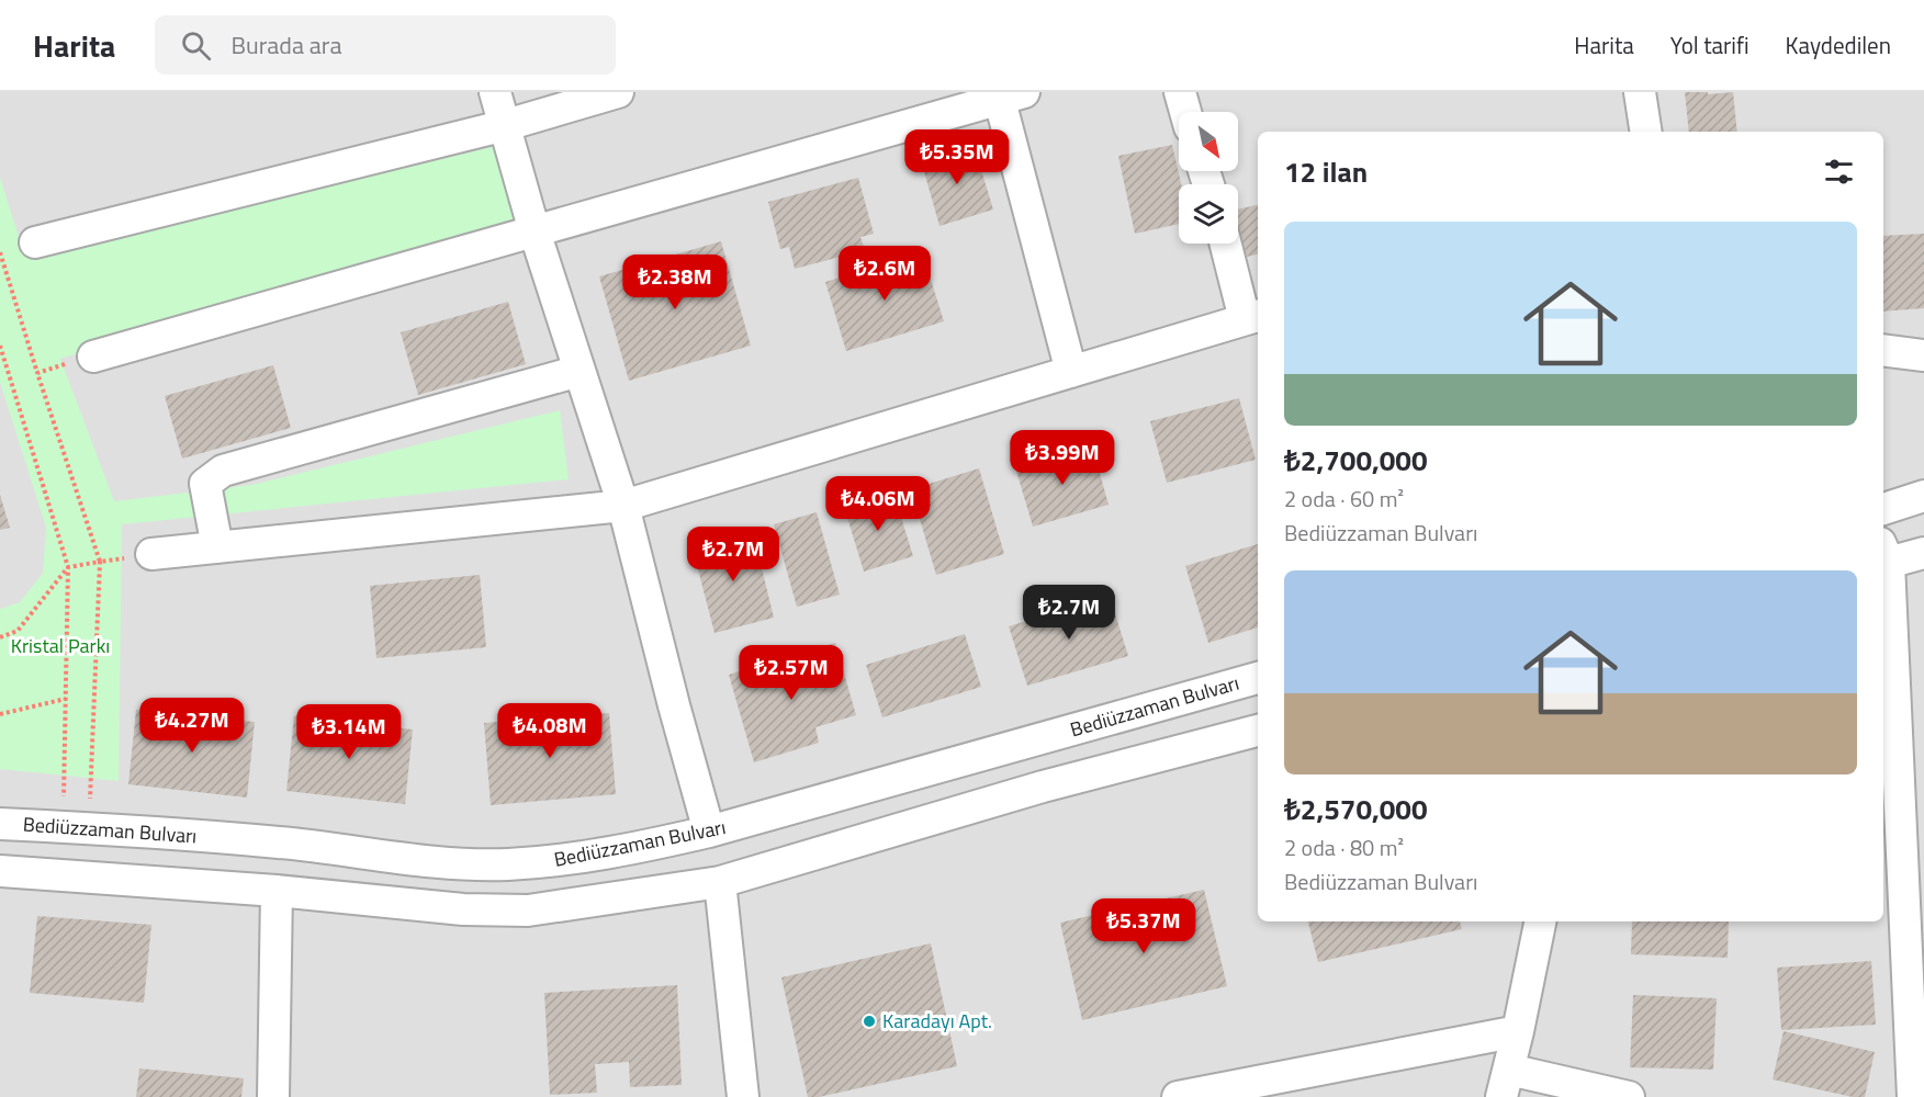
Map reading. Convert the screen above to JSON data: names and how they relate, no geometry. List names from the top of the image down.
{
  "streets": {
    "street": ["Bediüzzaman Bulvarı"]
  },
  "parks": ["Kristal Parkı"],
  "places": ["Karadayı Apt."],
  "north": "bottom right",
  "page": {
    "header": "Harita",
    "search": "Burada ara",
    "nav": ["Harita", "Yol tarifi", "Kaydedilen"],
    "price": [
      "₺5.35M",
      "₺2.6M",
      "₺2.38M",
      "₺3.99M",
      "₺4.06M",
      "₺2.7M",
      "₺2.7M",
      "₺2.57M",
      "₺4.27M",
      "₺4.08M",
      "₺3.14M",
      "₺5.37M"
    ],
    "heading": "12 ilan",
    "list": [
      {
        "name": "₺2,700,000",
        "note": "2 oda · 60 m² · Bediüzzaman Bulvarı"
      },
      {
        "name": "₺2,570,000",
        "note": "2 oda · 80 m² · Bediüzzaman Bulvarı"
      }
    ]
  }
}
